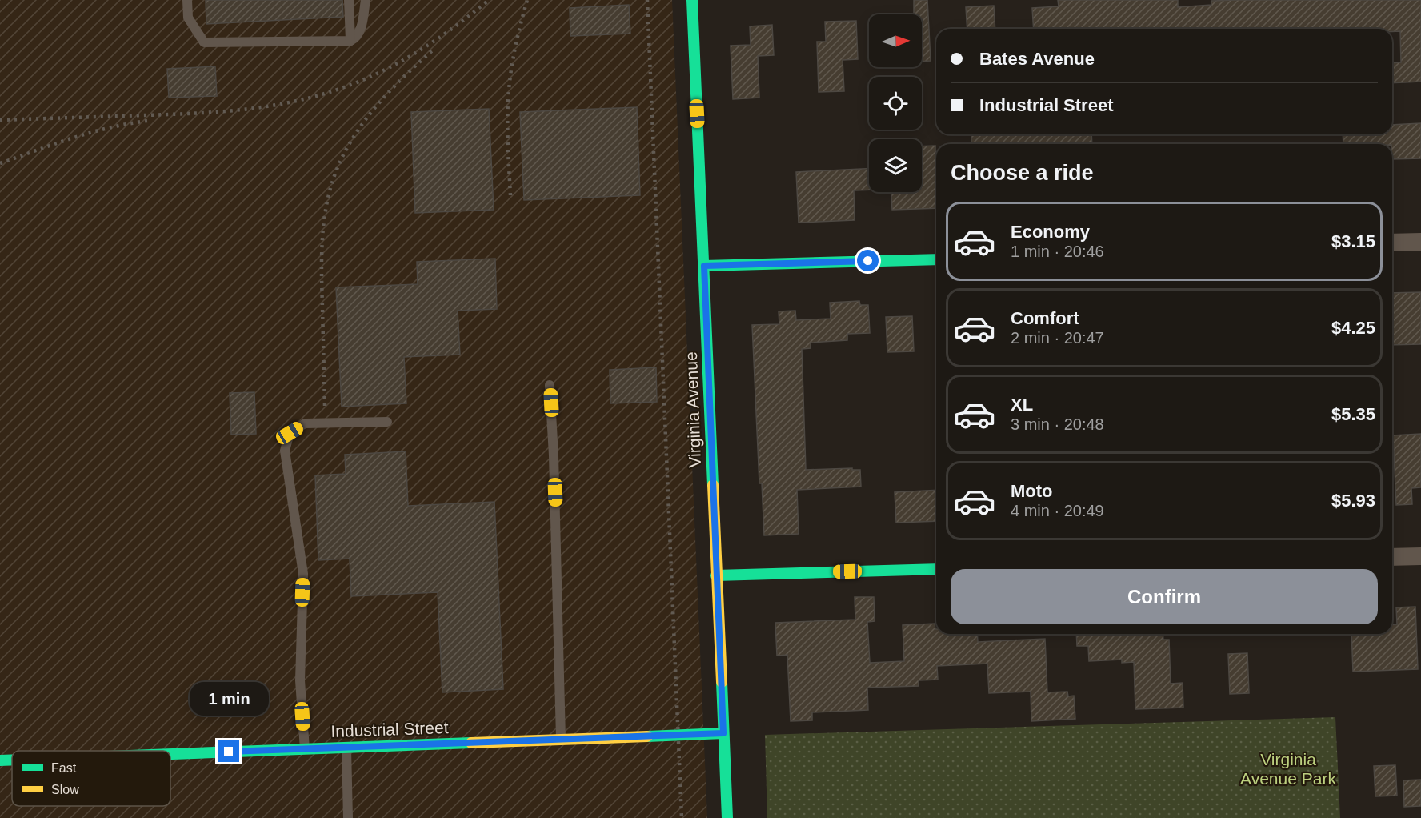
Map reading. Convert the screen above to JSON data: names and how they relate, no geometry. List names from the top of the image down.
{
  "streets": {
    "street": ["Virginia Avenue", "Industrial Street"]
  },
  "crossings": [
    ["Virginia Avenue", "Industrial Street"]
  ],
  "parks": ["Virginia Avenue Park"],
  "legend": ["Fast", "Slow"],
  "north": "right",
  "page": {
    "banner": ["Bates Avenue", "Industrial Street"],
    "heading": "Choose a ride",
    "list": [
      {
        "name": "Economy",
        "note": "1 min · 20:46",
        "value": "$3.15"
      },
      {
        "name": "Comfort",
        "note": "2 min · 20:47",
        "value": "$4.25"
      },
      {
        "name": "XL",
        "note": "3 min · 20:48",
        "value": "$5.35"
      },
      {
        "name": "Moto",
        "note": "4 min · 20:49",
        "value": "$5.93"
      }
    ],
    "buttons": "Confirm",
    "bubble": "1 min"
  }
}
